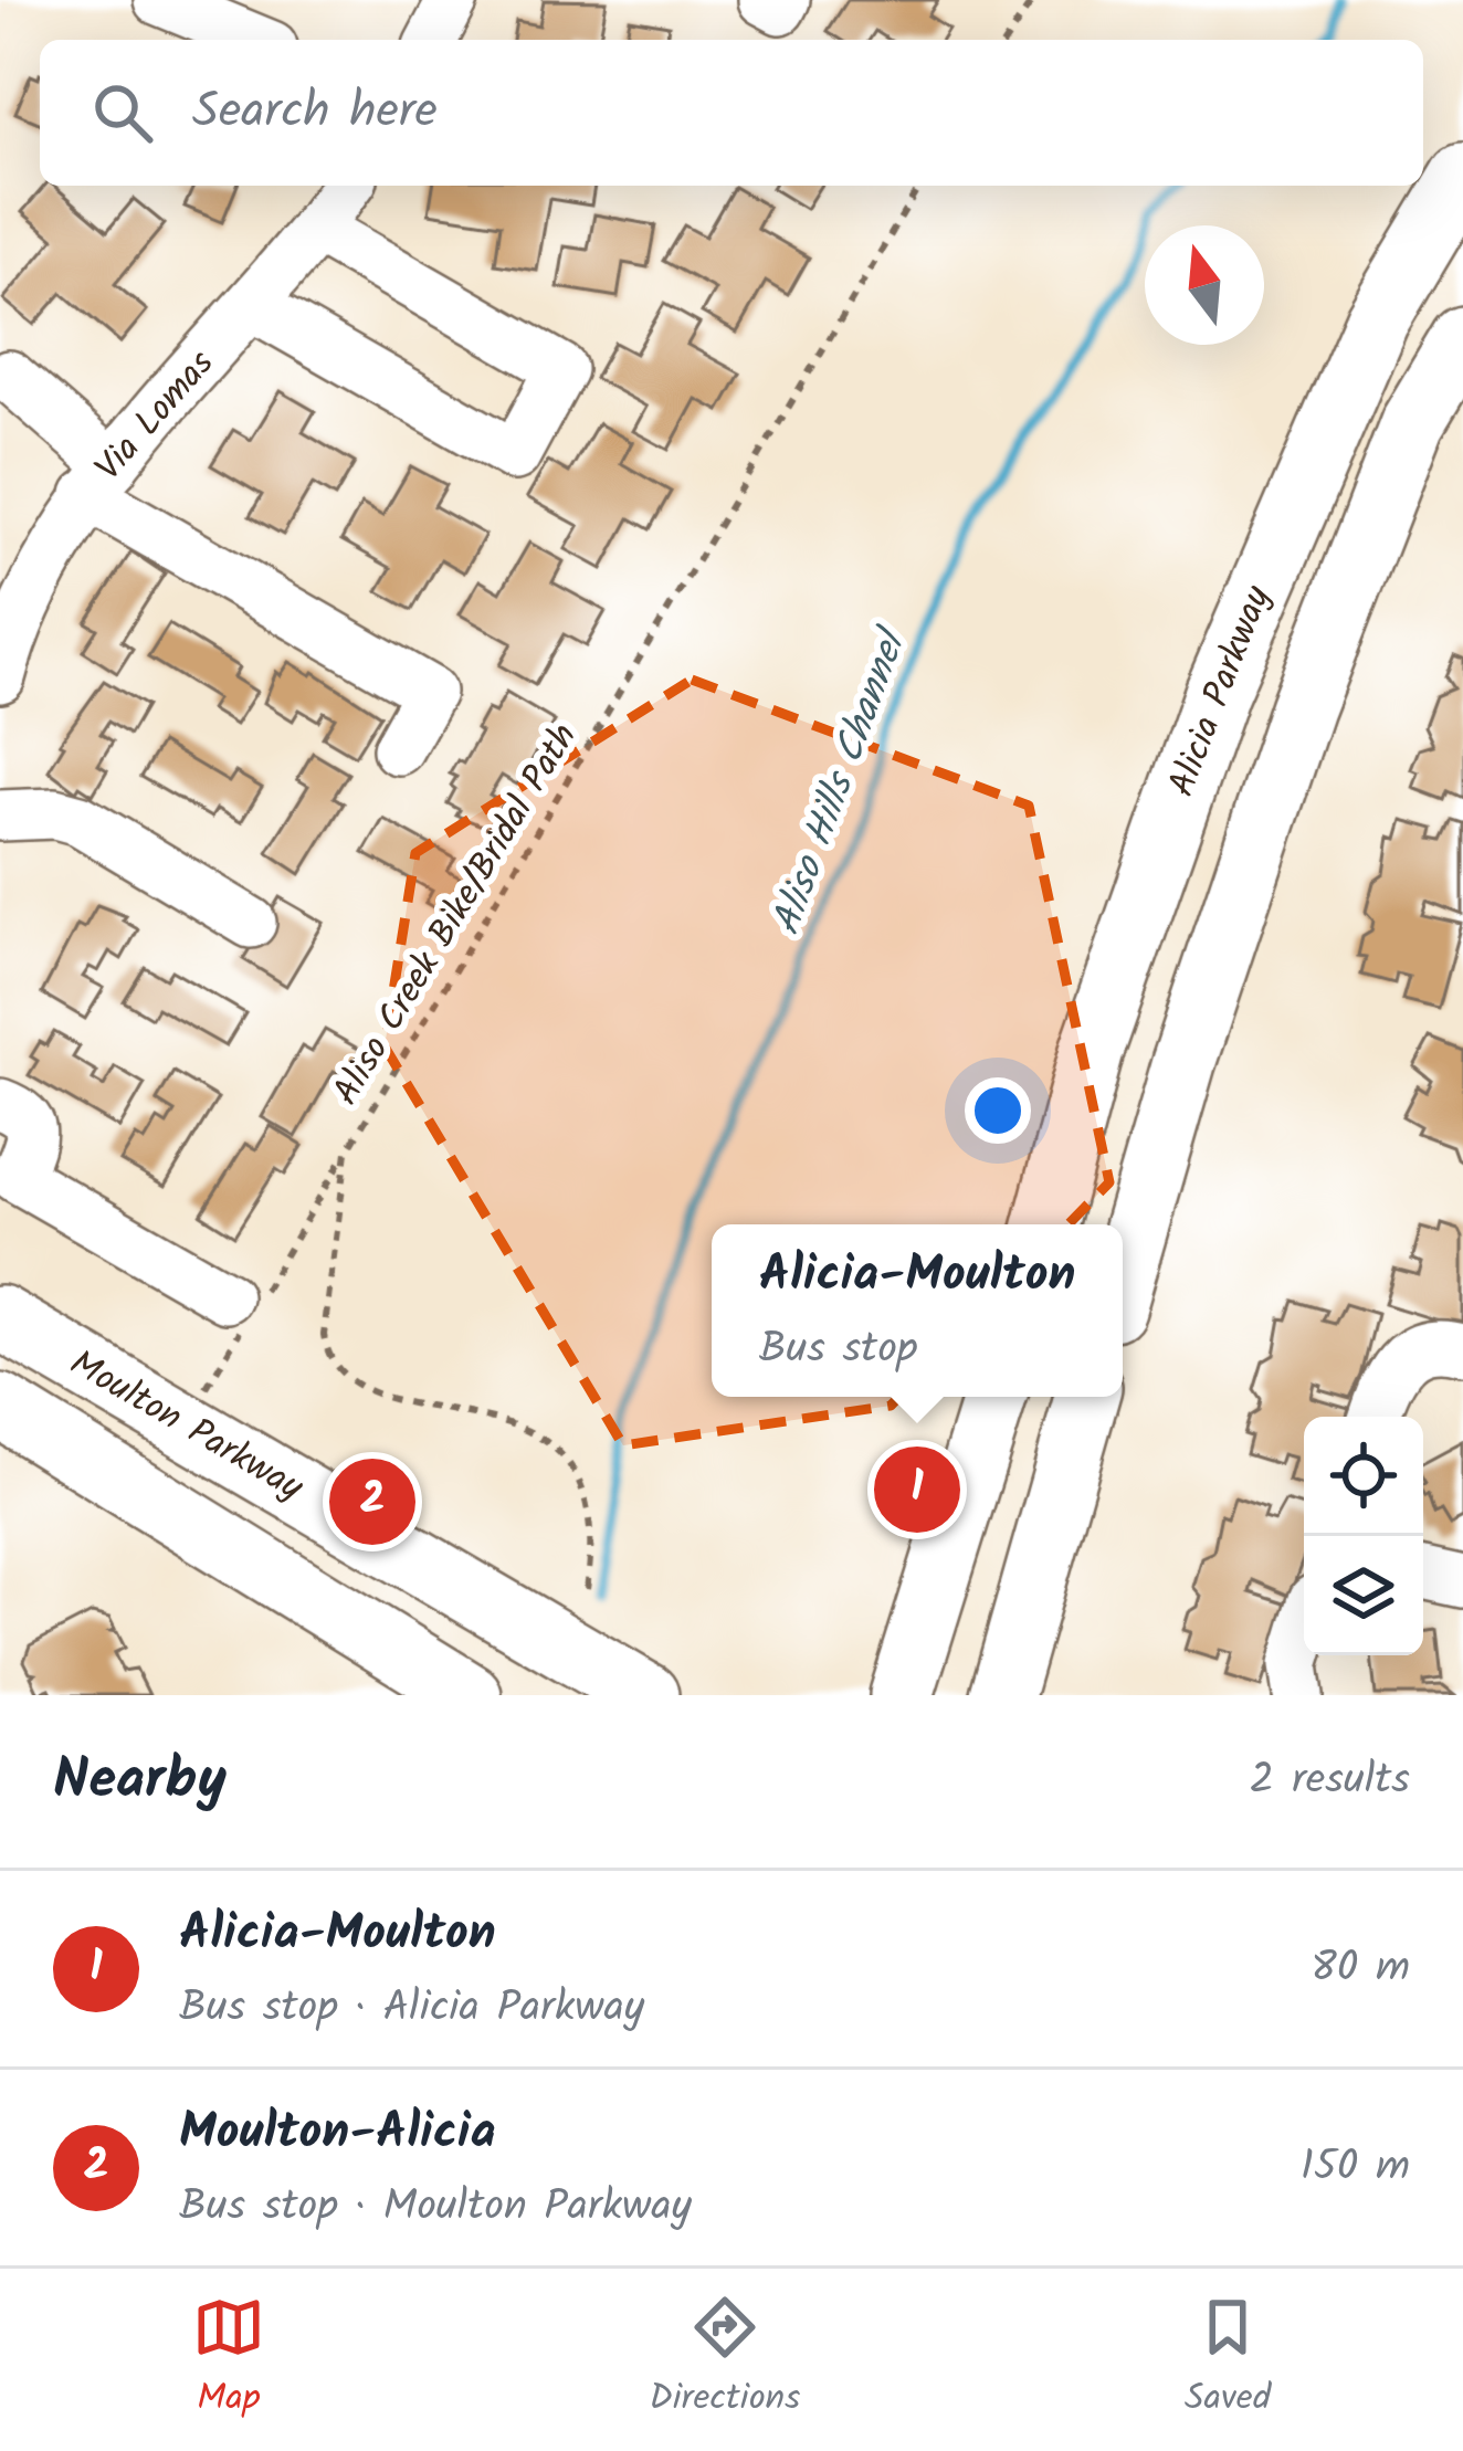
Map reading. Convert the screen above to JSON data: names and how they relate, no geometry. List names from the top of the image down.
{
  "streets": {
    "main road": ["Alicia Parkway", "Moulton Parkway"],
    "street": ["Via Lomas"],
    "path": ["Aliso Creek Bike/Bridal Path"]
  },
  "water": ["Aliso Hills Channel"],
  "north": "top",
  "page": {
    "search": "Search here",
    "popup": ["Alicia-Moulton", "Bus stop"],
    "pins": ["1", "2"],
    "heading": ["Nearby", "2 results"],
    "list": [
      {
        "mark": "1",
        "name": "Alicia-Moulton",
        "note": "Bus stop · Alicia Parkway",
        "value": "80 m"
      },
      {
        "mark": "2",
        "name": "Moulton-Alicia",
        "note": "Bus stop · Moulton Parkway",
        "value": "150 m"
      }
    ],
    "nav": ["Map", "Directions", "Saved"]
  }
}
